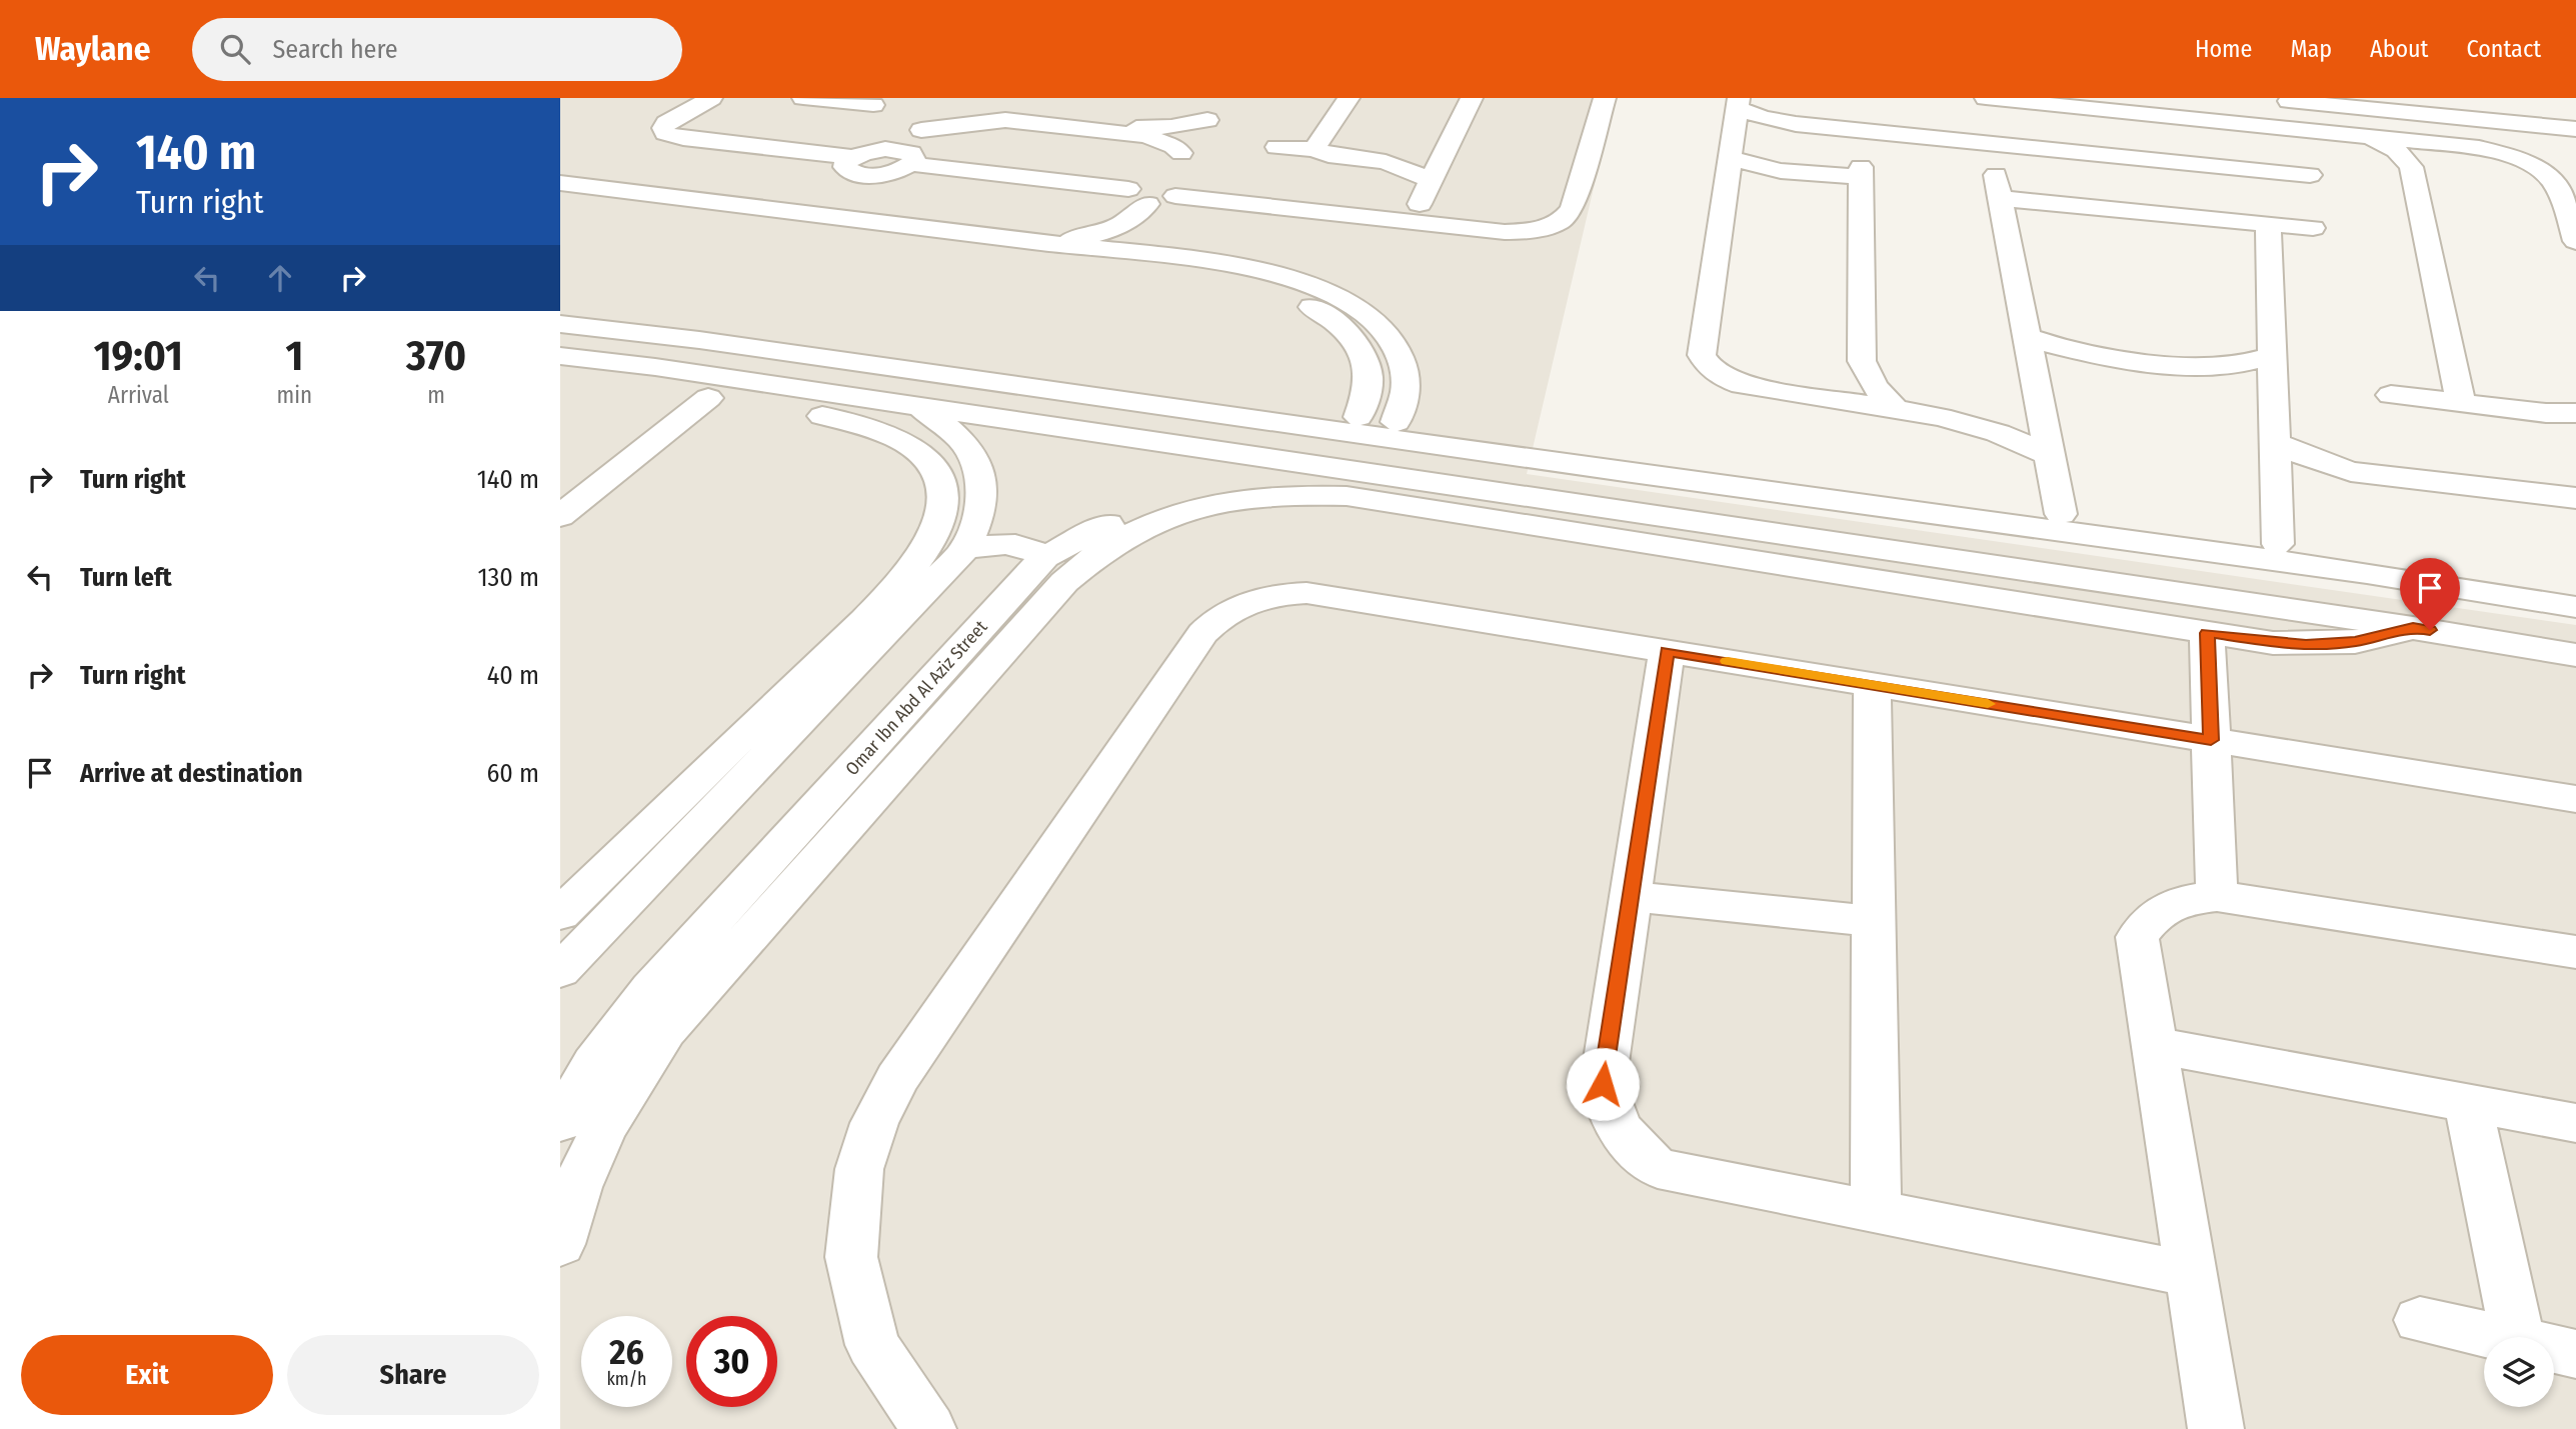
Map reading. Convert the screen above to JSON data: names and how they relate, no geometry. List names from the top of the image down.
{
  "streets": {
    "street": ["Omar Ibn Abd Al Aziz Street"]
  },
  "page": {
    "header": "Waylane",
    "search": "Search here",
    "nav": [
      "Home",
      "Map",
      "About",
      "Contact"
    ],
    "turn": ["140 m", "Turn right"],
    "eta": [
      "19:01",
      "Arrival",
      "1",
      "min",
      "370",
      "m"
    ],
    "list": [
      {
        "name": "Turn right",
        "value": "140 m"
      },
      {
        "name": "Turn left",
        "value": "130 m"
      },
      {
        "name": "Turn right",
        "value": "40 m"
      },
      {
        "name": "Arrive at destination",
        "value": "60 m"
      }
    ],
    "speed": "26 km/h",
    "limit": "30",
    "buttons": ["Exit", "Share"]
  }
}
